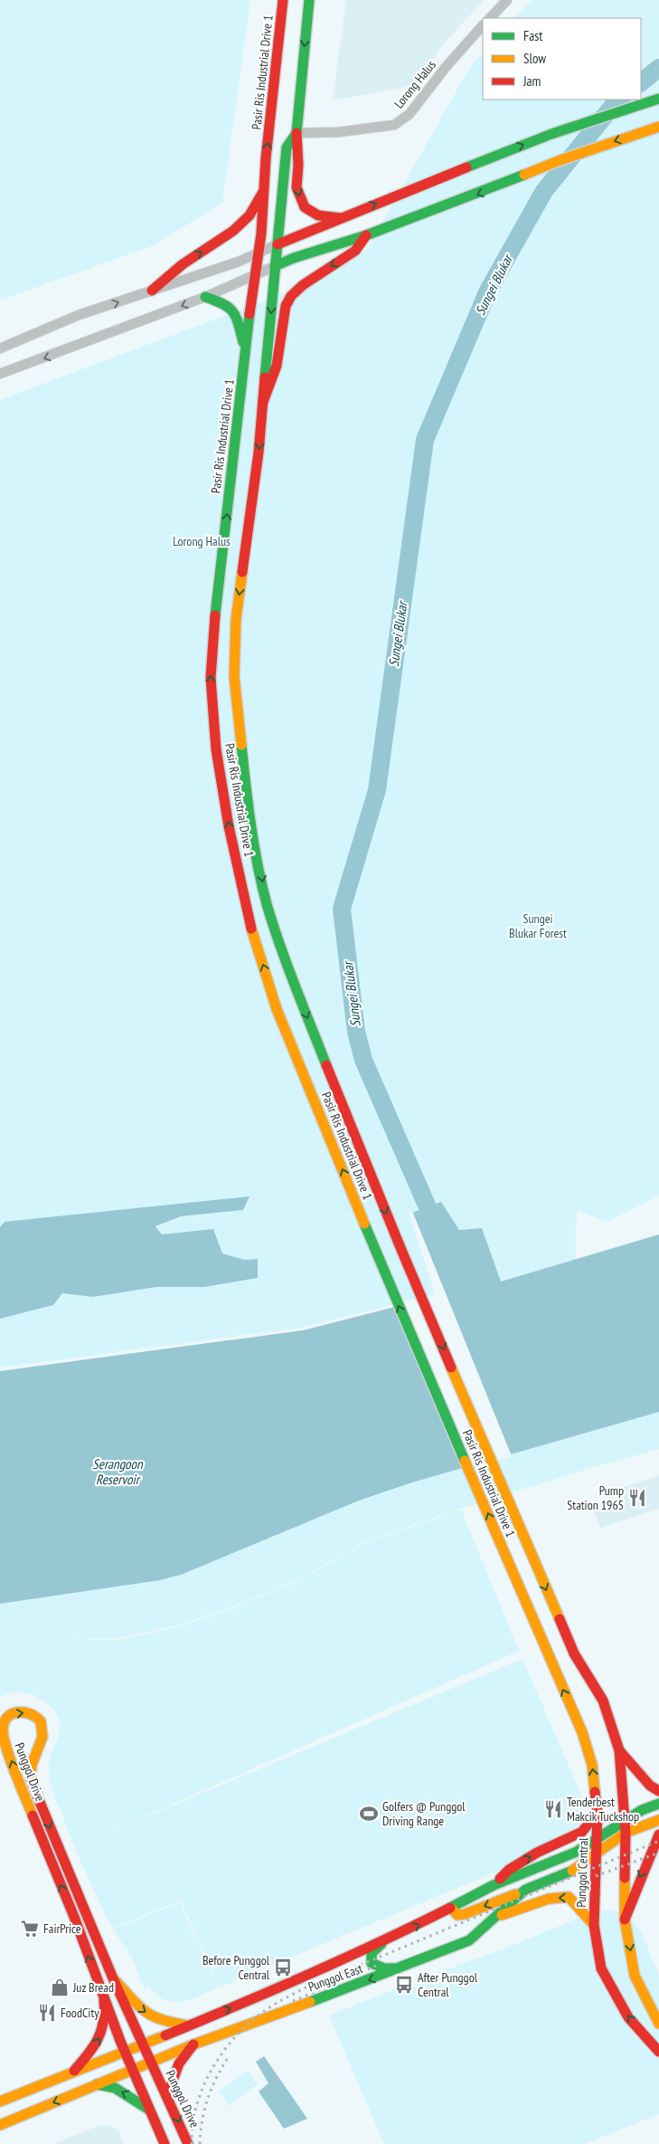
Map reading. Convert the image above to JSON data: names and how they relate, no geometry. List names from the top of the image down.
{
  "streets": {
    "main road": [
      "Pasir Ris Industrial Drive 1",
      "Punggol Drive",
      "Punggol Central",
      "Punggol East"
    ],
    "street": ["Lorong Halus"]
  },
  "crossings": [
    ["Pasir Ris Industrial Drive 1", "Lorong Halus"],
    ["Pasir Ris Industrial Drive 1", "Punggol Central"],
    ["Punggol Drive", "Punggol East"],
    ["Punggol Central", "Punggol East"]
  ],
  "water": ["Sungei Blukar", "Serangoon Reservoir"],
  "parks": ["Lorong Halus", "Sungei Blukar Forest"],
  "places": {
    "restaurant": ["Pump Station 1965", "Tenderbest Makcik Tuckshop", "FoodCity"],
    "sports": ["Golfers @ Punggol Driving Range"],
    "supermarket": ["FairPrice"],
    "bus stop": ["Before Punggol Central", "After Punggol Central"],
    "shop": ["Juz Bread"]
  },
  "legend": ["Fast", "Slow", "Jam"]
}
